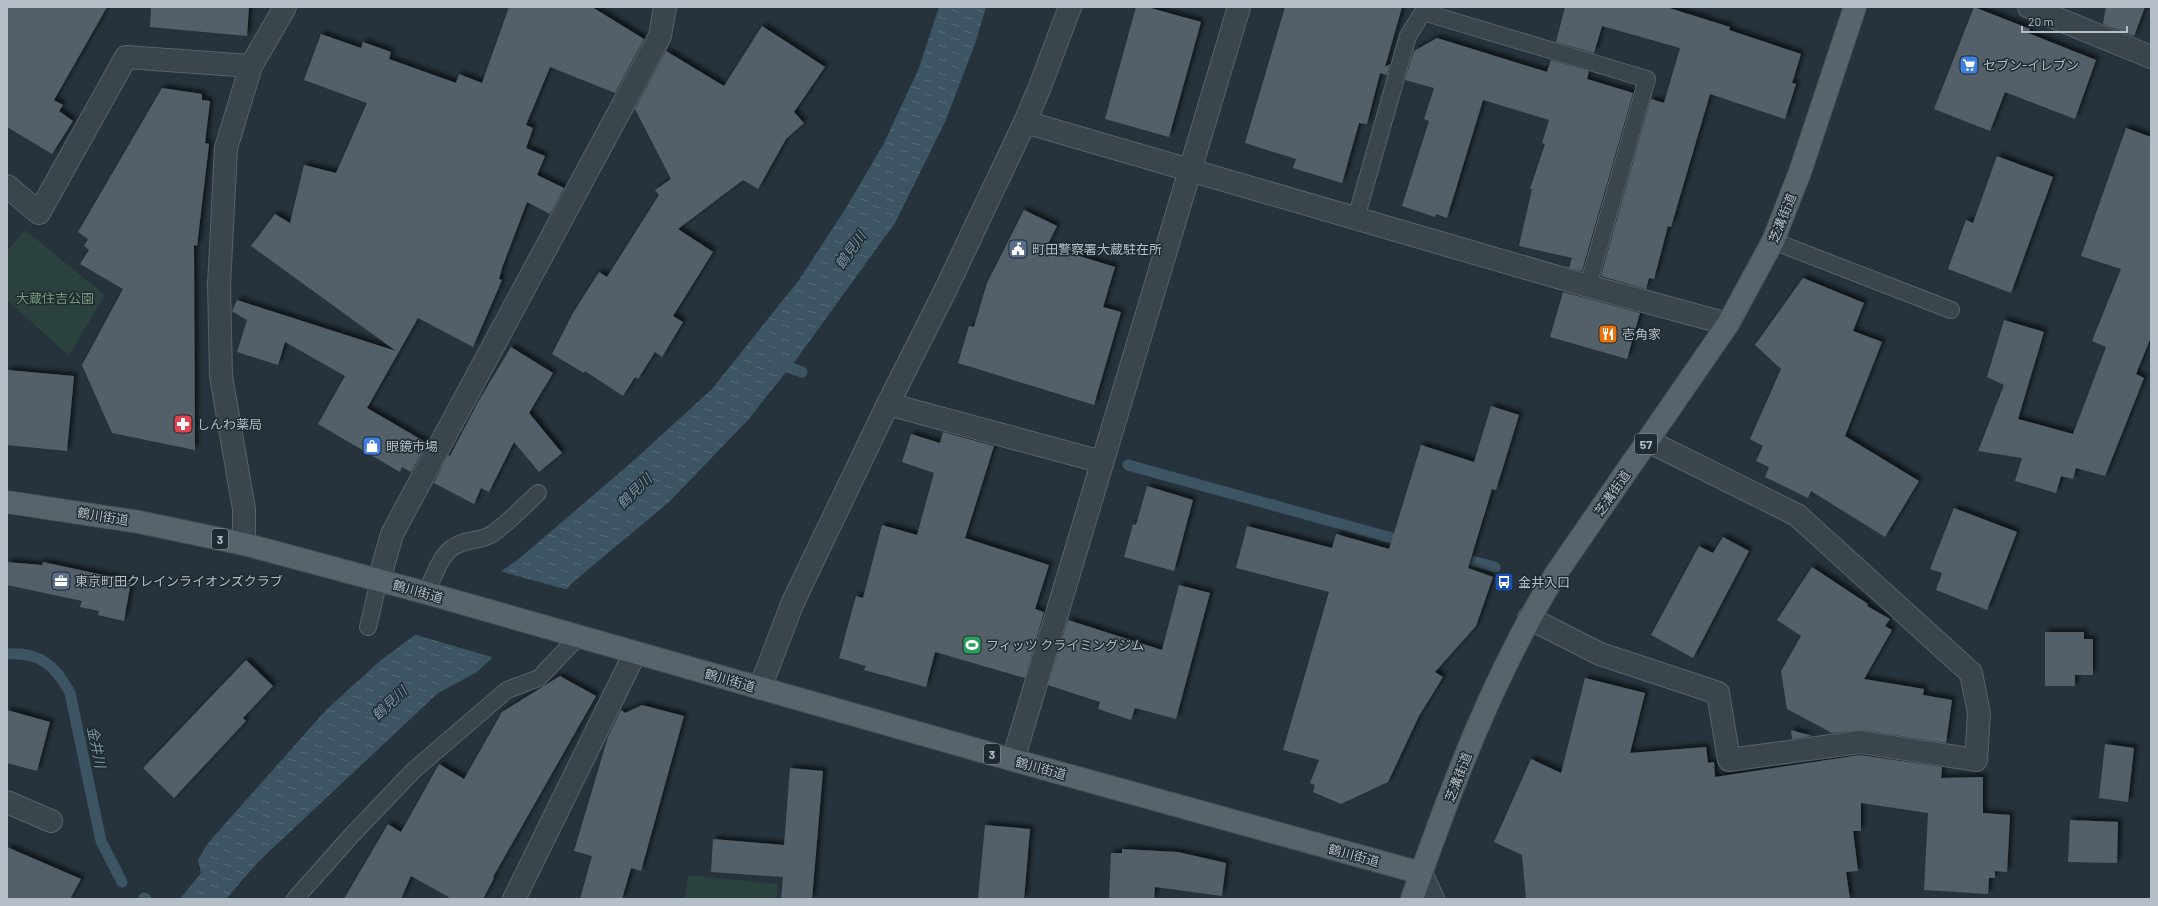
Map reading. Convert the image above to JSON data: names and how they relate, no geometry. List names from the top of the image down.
{
  "streets": {
    "main road": [
      "芝溝街道",
      "57",
      "鶴川街道",
      "3"
    ]
  },
  "crossings": [
    ["芝溝街道", "鶴川街道"]
  ],
  "water": ["鶴見川", "金井川"],
  "parks": ["大蔵住吉公園"],
  "places": {
    "supermarket": ["セブン-イレブン"],
    "public building": ["町田警察署大蔵駐在所"],
    "restaurant": ["壱角家"],
    "pharmacy": ["しんわ薬局"],
    "shop": ["眼鏡市場"],
    "office": ["東京町田クレインライオンズクラブ"],
    "bus stop": ["金井入口"],
    "sports": ["フィッツ クライミングジム"]
  },
  "scale_bar": "20 m"
}
